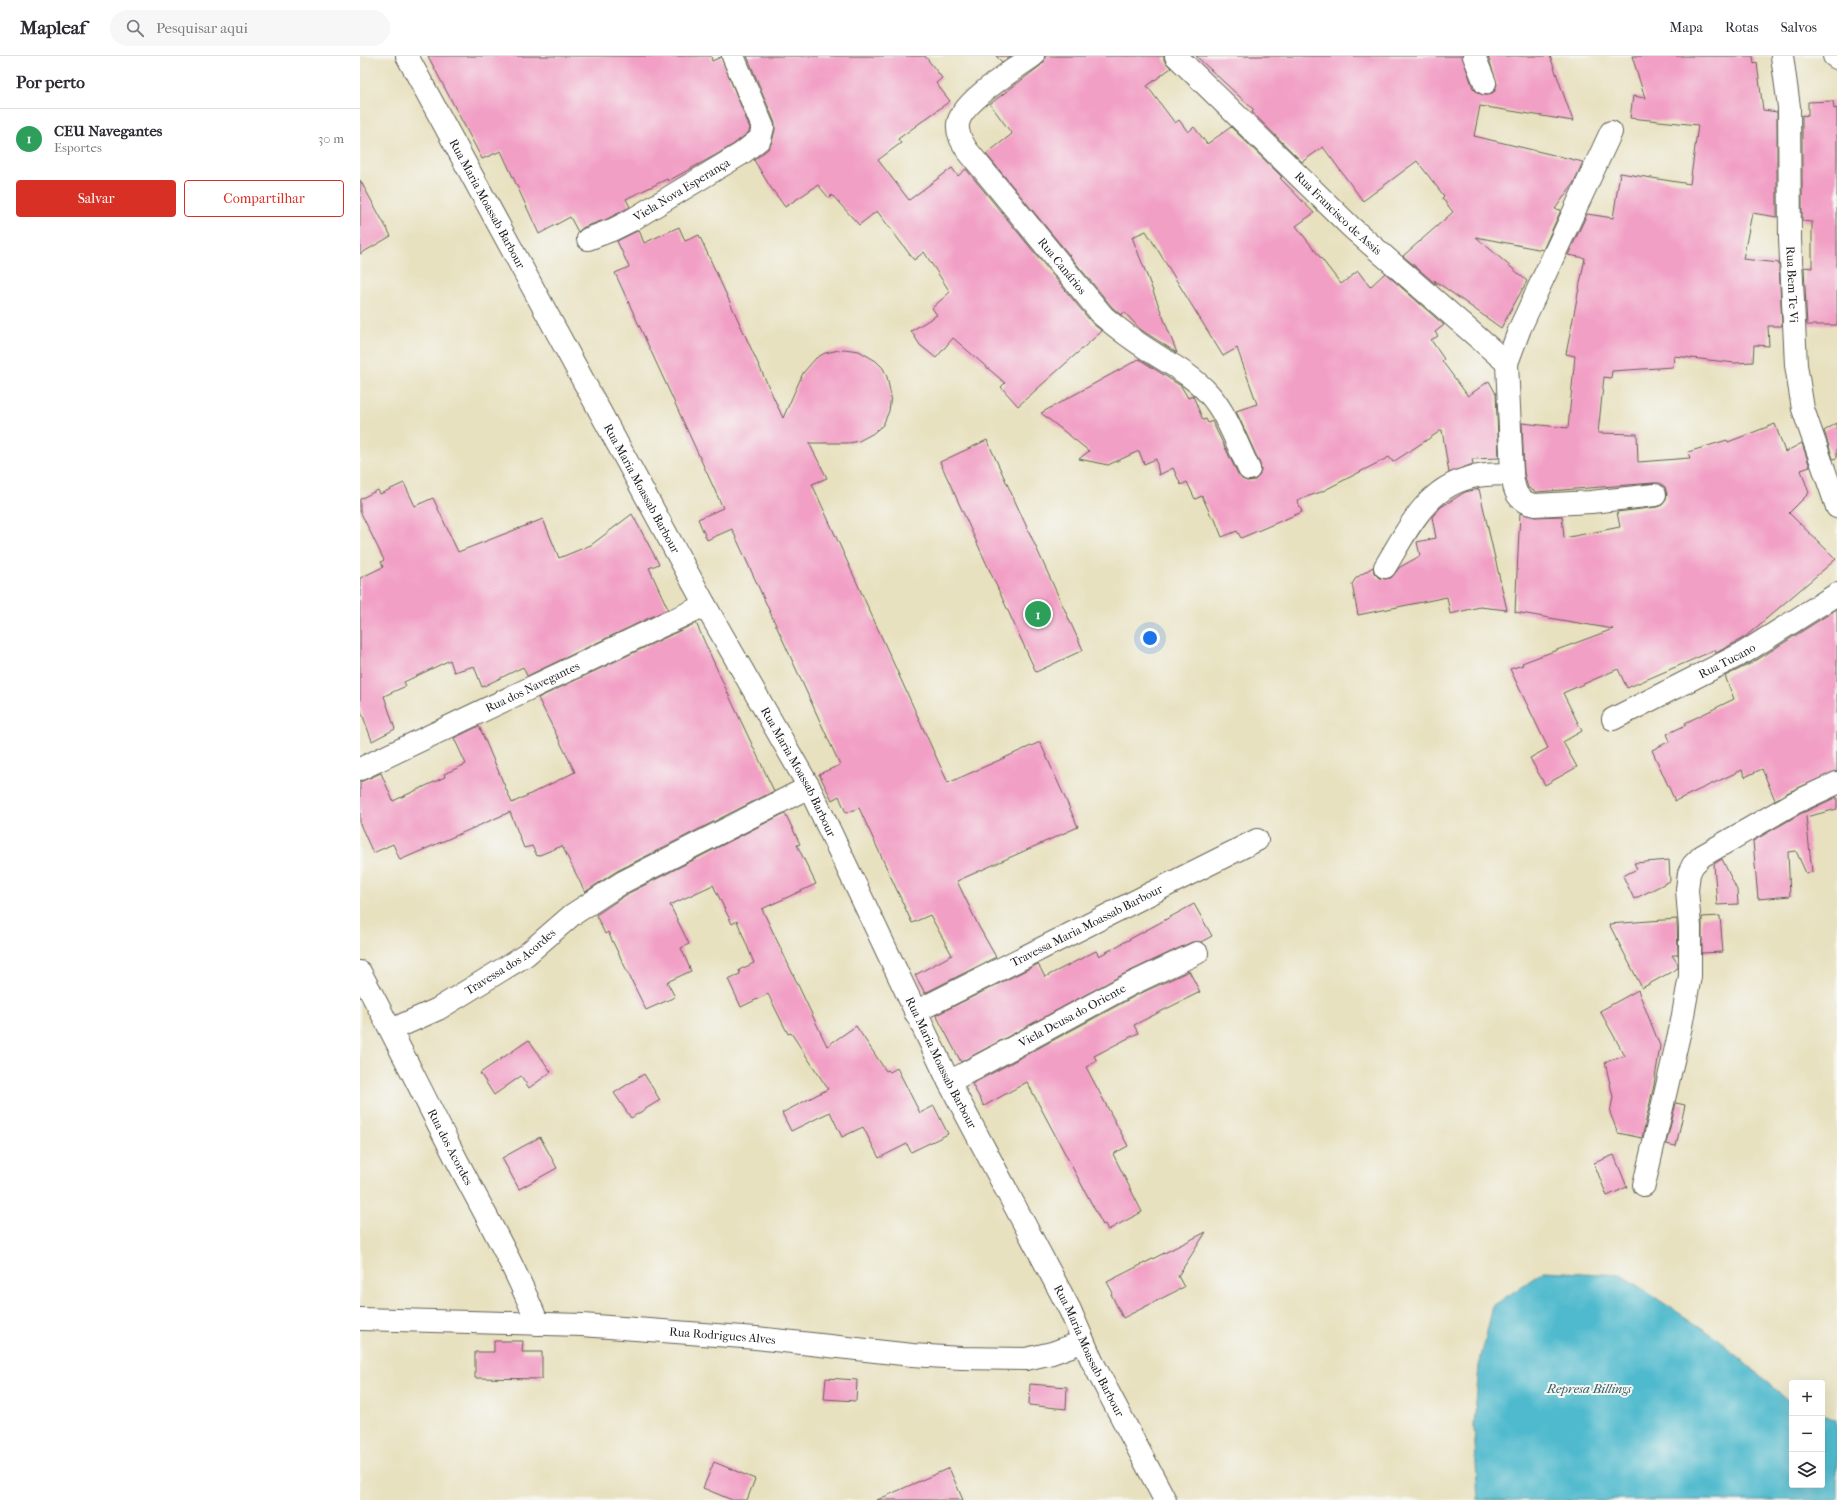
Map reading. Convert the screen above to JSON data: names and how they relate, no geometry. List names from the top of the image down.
{
  "streets": {
    "street": [
      "Viela Nova Esperança",
      "Rua Maria Moassab Barbour",
      "Rua Francisco de Assis",
      "Rua Canários",
      "Rua Bem Te Vi",
      "Rua Tucano",
      "Rua dos Navegantes",
      "Travessa Maria Moassab Barbour",
      "Travessa dos Acordes",
      "Viela Deusa do Oriente",
      "Rua dos Acordes",
      "Rua Rodrigues Alves"
    ]
  },
  "crossings": [
    ["Rua Maria Moassab Barbour", "Rua dos Navegantes"],
    ["Rua Maria Moassab Barbour", "Travessa Maria Moassab Barbour"],
    ["Rua Maria Moassab Barbour", "Travessa dos Acordes"],
    ["Rua Maria Moassab Barbour", "Viela Deusa do Oriente"],
    ["Rua Maria Moassab Barbour", "Rua Rodrigues Alves"],
    ["Travessa dos Acordes", "Rua dos Acordes"],
    ["Rua dos Acordes", "Rua Rodrigues Alves"]
  ],
  "water": ["Represa Billings"],
  "page": {
    "header": "Mapleaf",
    "search": "Pesquisar aqui",
    "nav": ["Mapa", "Rotas", "Salvos"],
    "heading": "Por perto",
    "list": [
      {
        "mark": "1",
        "name": "CEU Navegantes",
        "note": "Esportes",
        "value": "30 m"
      }
    ],
    "buttons": ["Salvar", "Compartilhar"],
    "pins": "1",
    "map_buttons": ["+", "−"]
  }
}
